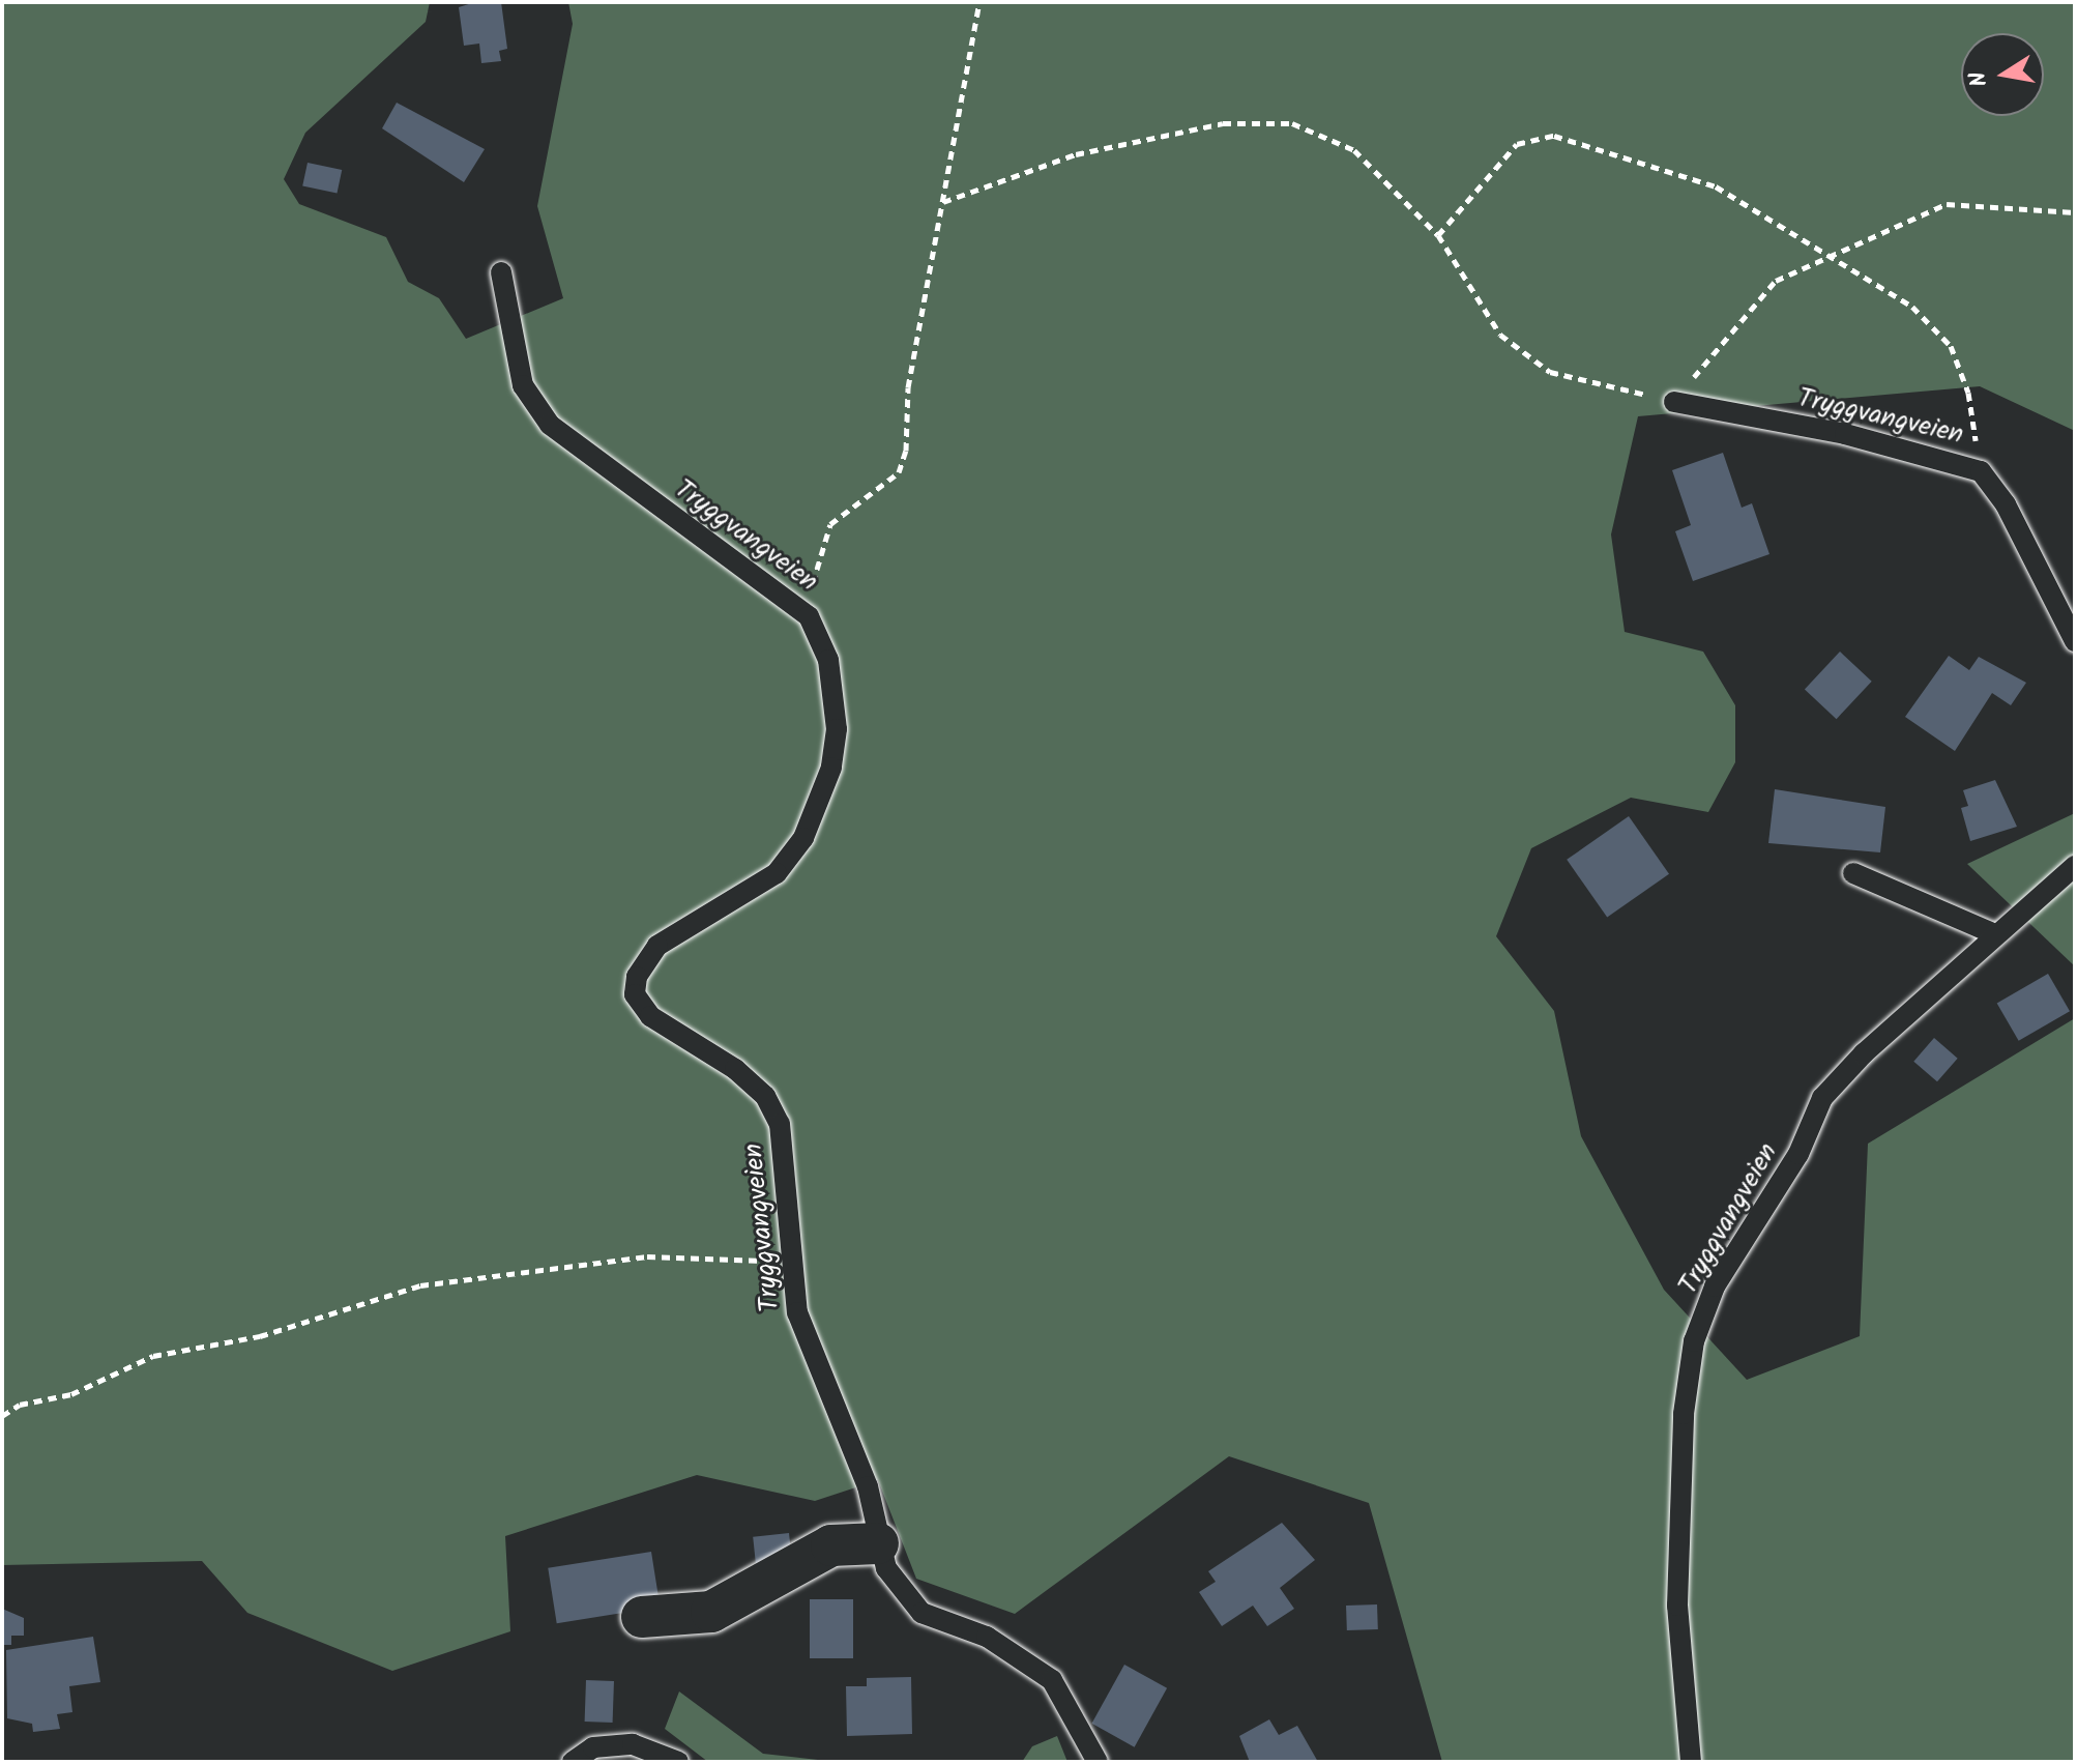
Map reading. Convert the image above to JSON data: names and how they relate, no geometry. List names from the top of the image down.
{
  "streets": {
    "lane": ["Tryggvangveien"]
  },
  "north": "left"
}
